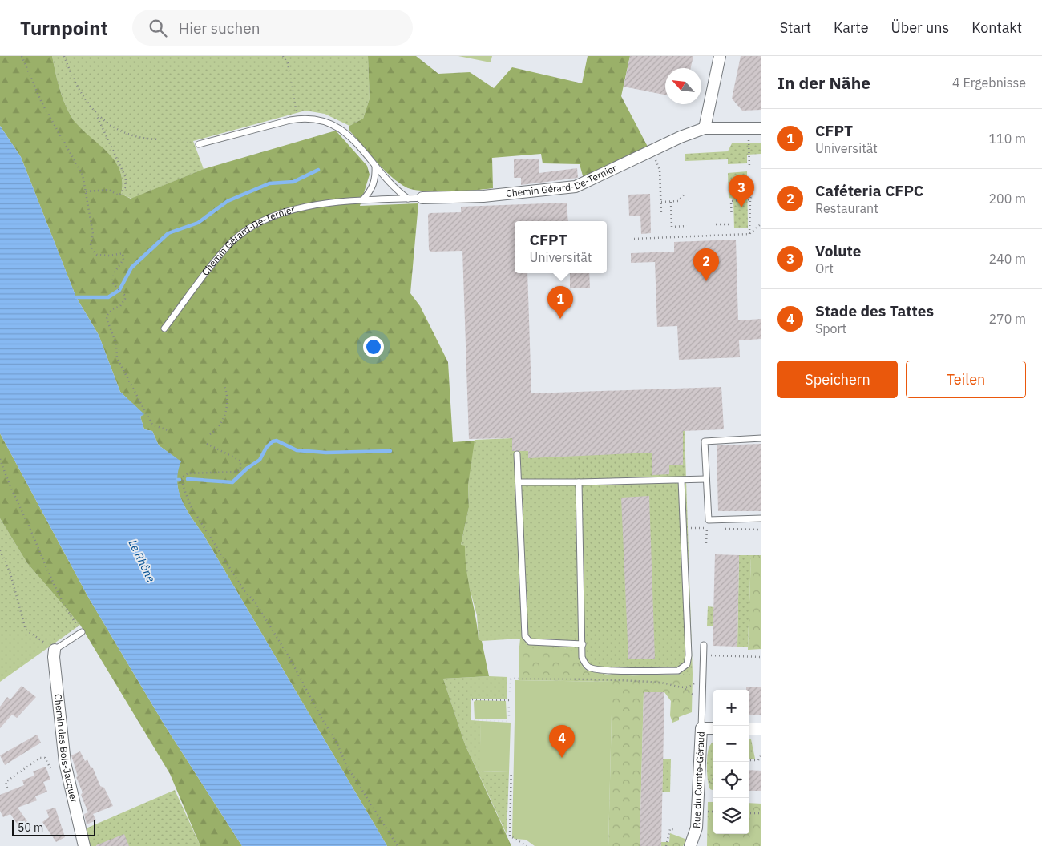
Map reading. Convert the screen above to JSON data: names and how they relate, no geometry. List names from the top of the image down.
{
  "streets": {
    "street": ["Chemin Gérard-De-Ternier", "Chemin des Bois-Jacquet", "Rue du Comte-Géraud"]
  },
  "water": ["Le Rhône"],
  "scale_bar": "50 m",
  "north": "top left",
  "page": {
    "header": "Turnpoint",
    "search": "Hier suchen",
    "nav": [
      "Start",
      "Karte",
      "Über uns",
      "Kontakt"
    ],
    "heading": ["In der Nähe", "4 Ergebnisse"],
    "list": [
      {
        "mark": "1",
        "name": "CFPT",
        "note": "Universität",
        "value": "110 m"
      },
      {
        "mark": "2",
        "name": "Caféteria CFPC",
        "note": "Restaurant",
        "value": "200 m"
      },
      {
        "mark": "3",
        "name": "Volute",
        "note": "Ort",
        "value": "240 m"
      },
      {
        "mark": "4",
        "name": "Stade des Tattes",
        "note": "Sport",
        "value": "270 m"
      }
    ],
    "pins": [
      "3",
      "2",
      "1",
      "4"
    ],
    "popup": ["CFPT", "Universität"],
    "buttons": ["Speichern", "Teilen"],
    "map_buttons": ["+", "−"],
    "scale": "50 m"
  }
}
